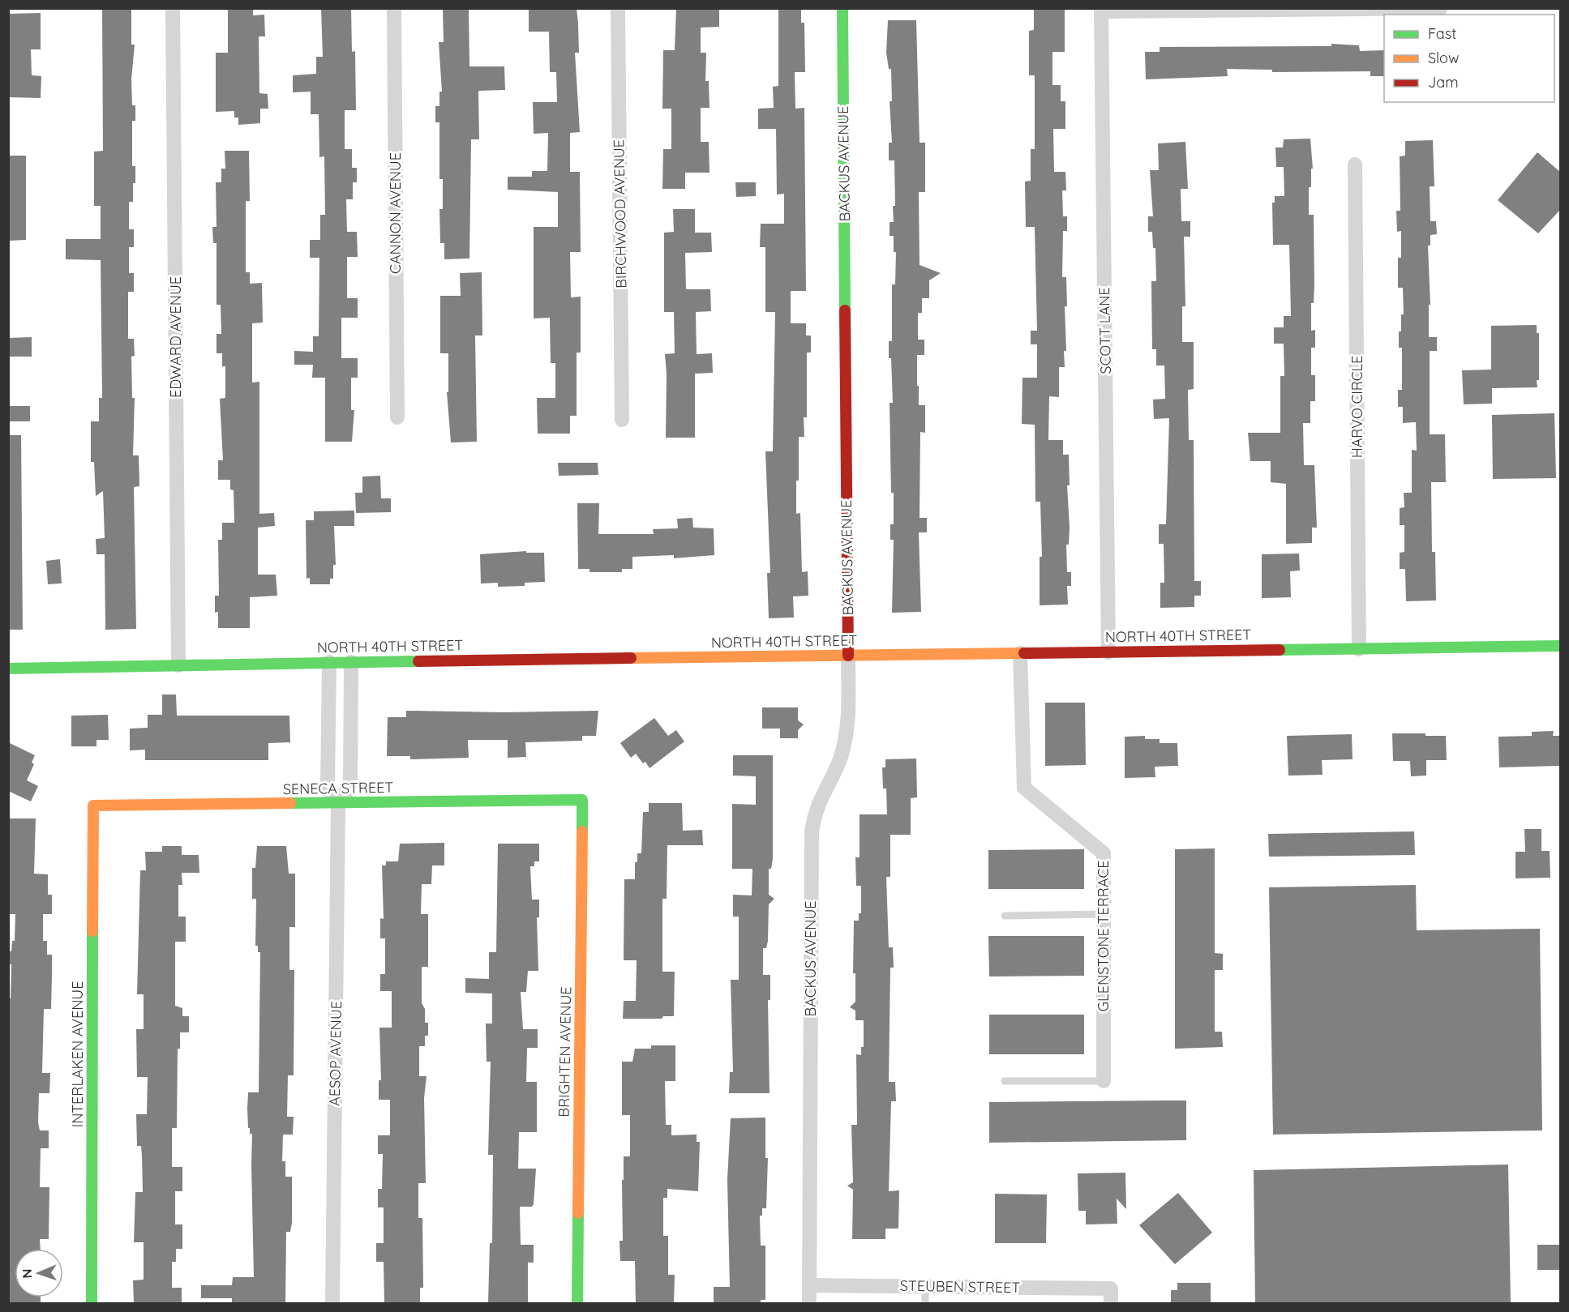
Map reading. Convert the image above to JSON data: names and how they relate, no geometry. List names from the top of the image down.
{
  "streets": {
    "street": [
      "BACKUS AVENUE",
      "CANNON AVENUE",
      "BIRCHWOOD AVENUE",
      "SCOTT LANE",
      "EDWARD AVENUE",
      "HARVO CIRCLE",
      "NORTH 40TH STREET",
      "SENECA STREET",
      "GLENSTONE TERRACE",
      "BRIGHTEN AVENUE",
      "AESOP AVENUE",
      "INTERLAKEN AVENUE",
      "STEUBEN STREET"
    ]
  },
  "crossings": [
    ["BACKUS AVENUE", "NORTH 40TH STREET"],
    ["BACKUS AVENUE", "STEUBEN STREET"],
    ["SCOTT LANE", "NORTH 40TH STREET"],
    ["EDWARD AVENUE", "NORTH 40TH STREET"],
    ["HARVO CIRCLE", "NORTH 40TH STREET"],
    ["NORTH 40TH STREET", "GLENSTONE TERRACE"],
    ["NORTH 40TH STREET", "AESOP AVENUE"],
    ["SENECA STREET", "BRIGHTEN AVENUE"],
    ["SENECA STREET", "AESOP AVENUE"],
    ["SENECA STREET", "INTERLAKEN AVENUE"]
  ],
  "legend": ["Fast", "Slow", "Jam"],
  "north": "left"
}
